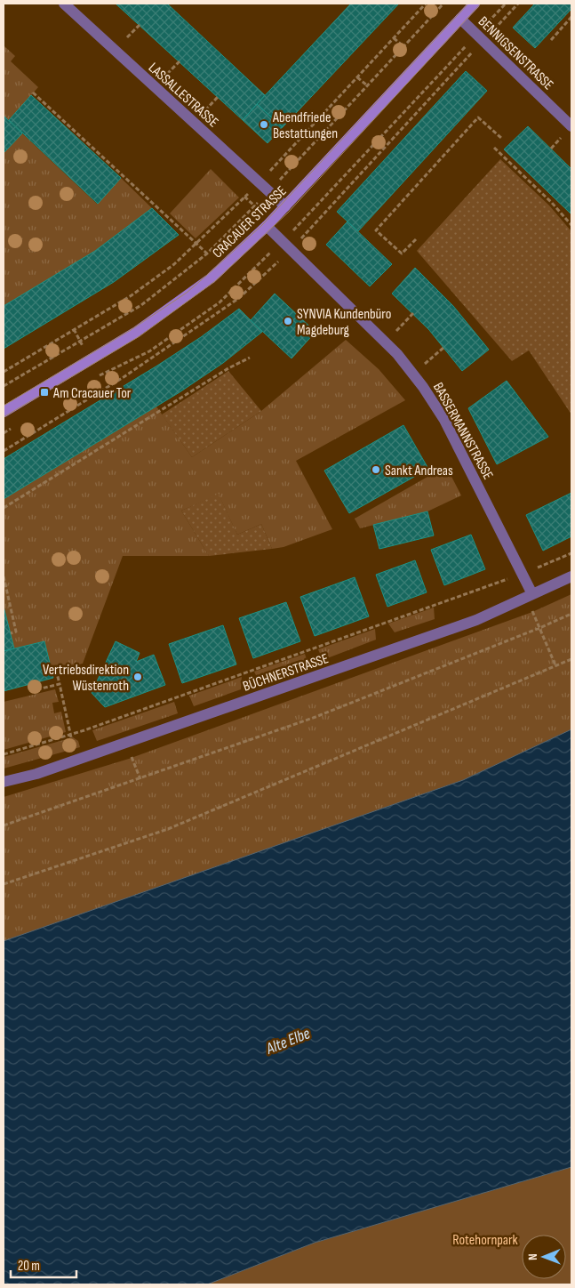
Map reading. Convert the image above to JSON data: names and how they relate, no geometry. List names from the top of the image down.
{
  "streets": {
    "main road": ["CRACAUER STRASSE"],
    "street": [
      "BENNIGSENSTRASSE",
      "LASSALLESTRASSE",
      "BASSERMANNSTRASSE",
      "BÜCHNERSTRASSE"
    ]
  },
  "crossings": [
    ["BENNIGSENSTRASSE", "CRACAUER STRASSE"],
    ["LASSALLESTRASSE", "CRACAUER STRASSE"],
    ["CRACAUER STRASSE", "BASSERMANNSTRASSE"],
    ["BASSERMANNSTRASSE", "BÜCHNERSTRASSE"]
  ],
  "water": ["Alte Elbe"],
  "parks": ["Rotehornpark"],
  "places": {
    "other": [
      "Abendfriede Bestattungen",
      "SYNVIA Kundenbüro Magdeburg",
      "Sankt Andreas",
      "Vertriebsdirektion Wüstenroth"
    ],
    "transit": ["Am Cracauer Tor"]
  },
  "scale_bar": "20 m",
  "north": "left"
}
